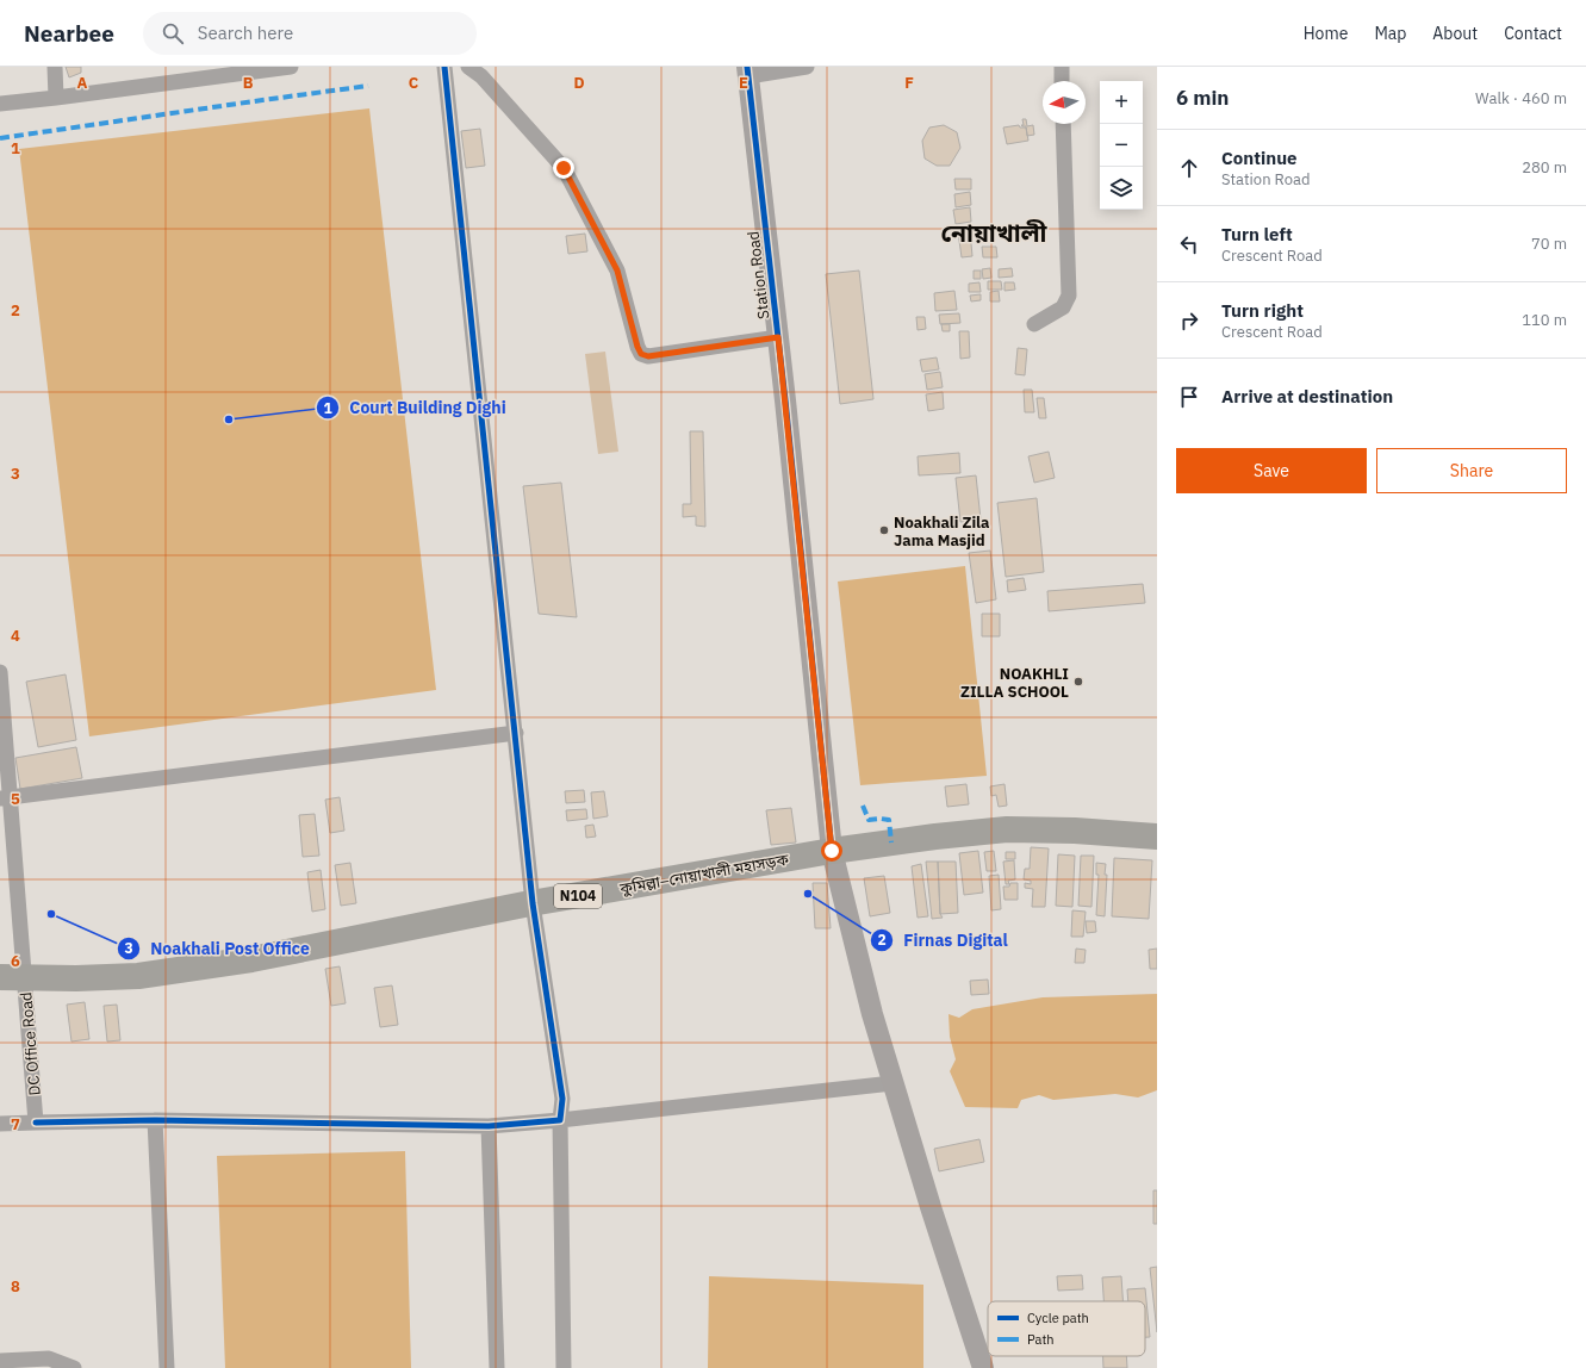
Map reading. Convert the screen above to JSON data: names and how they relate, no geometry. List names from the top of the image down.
{
  "streets": {
    "highway": ["কুমিল্লা–নোয়াখালী মহাসড়ক", "N104"],
    "street": ["Station Road", "DC Office Road"]
  },
  "crossings": [
    ["Station Road", "কুমিল্লা–নোয়াখালী মহাসড়ক"],
    ["কুমিল্লা–নোয়াখালী মহাসড়ক", "DC Office Road"]
  ],
  "districts": ["নোয়াখালী"],
  "places": [
    "Court Building Dighi",
    "Noakhali Zila Jama Masjid",
    "NOAKHLI ZILLA SCHOOL",
    "Firnas Digital",
    "Noakhali Post Office"
  ],
  "legend": ["Cycle path", "Path"],
  "north": "left",
  "page": {
    "header": "Nearbee",
    "search": "Search here",
    "nav": [
      "Home",
      "Map",
      "About",
      "Contact"
    ],
    "heading": ["6 min", "Walk · 460 m"],
    "map_buttons": ["+", "−"],
    "list": [
      ["Continue", "Station Road", "280 m"],
      ["Turn left", "Crescent Road", "70 m"],
      ["Turn right", "Crescent Road", "110 m"],
      "Arrive at destination"
    ],
    "buttons": ["Save", "Share"]
  },
  "grid": {
    "columns": [
      "A",
      "B",
      "C",
      "D",
      "E",
      "F"
    ],
    "rows": [
      "1",
      "2",
      "3",
      "4",
      "5",
      "6",
      "7",
      "8"
    ]
  }
}
